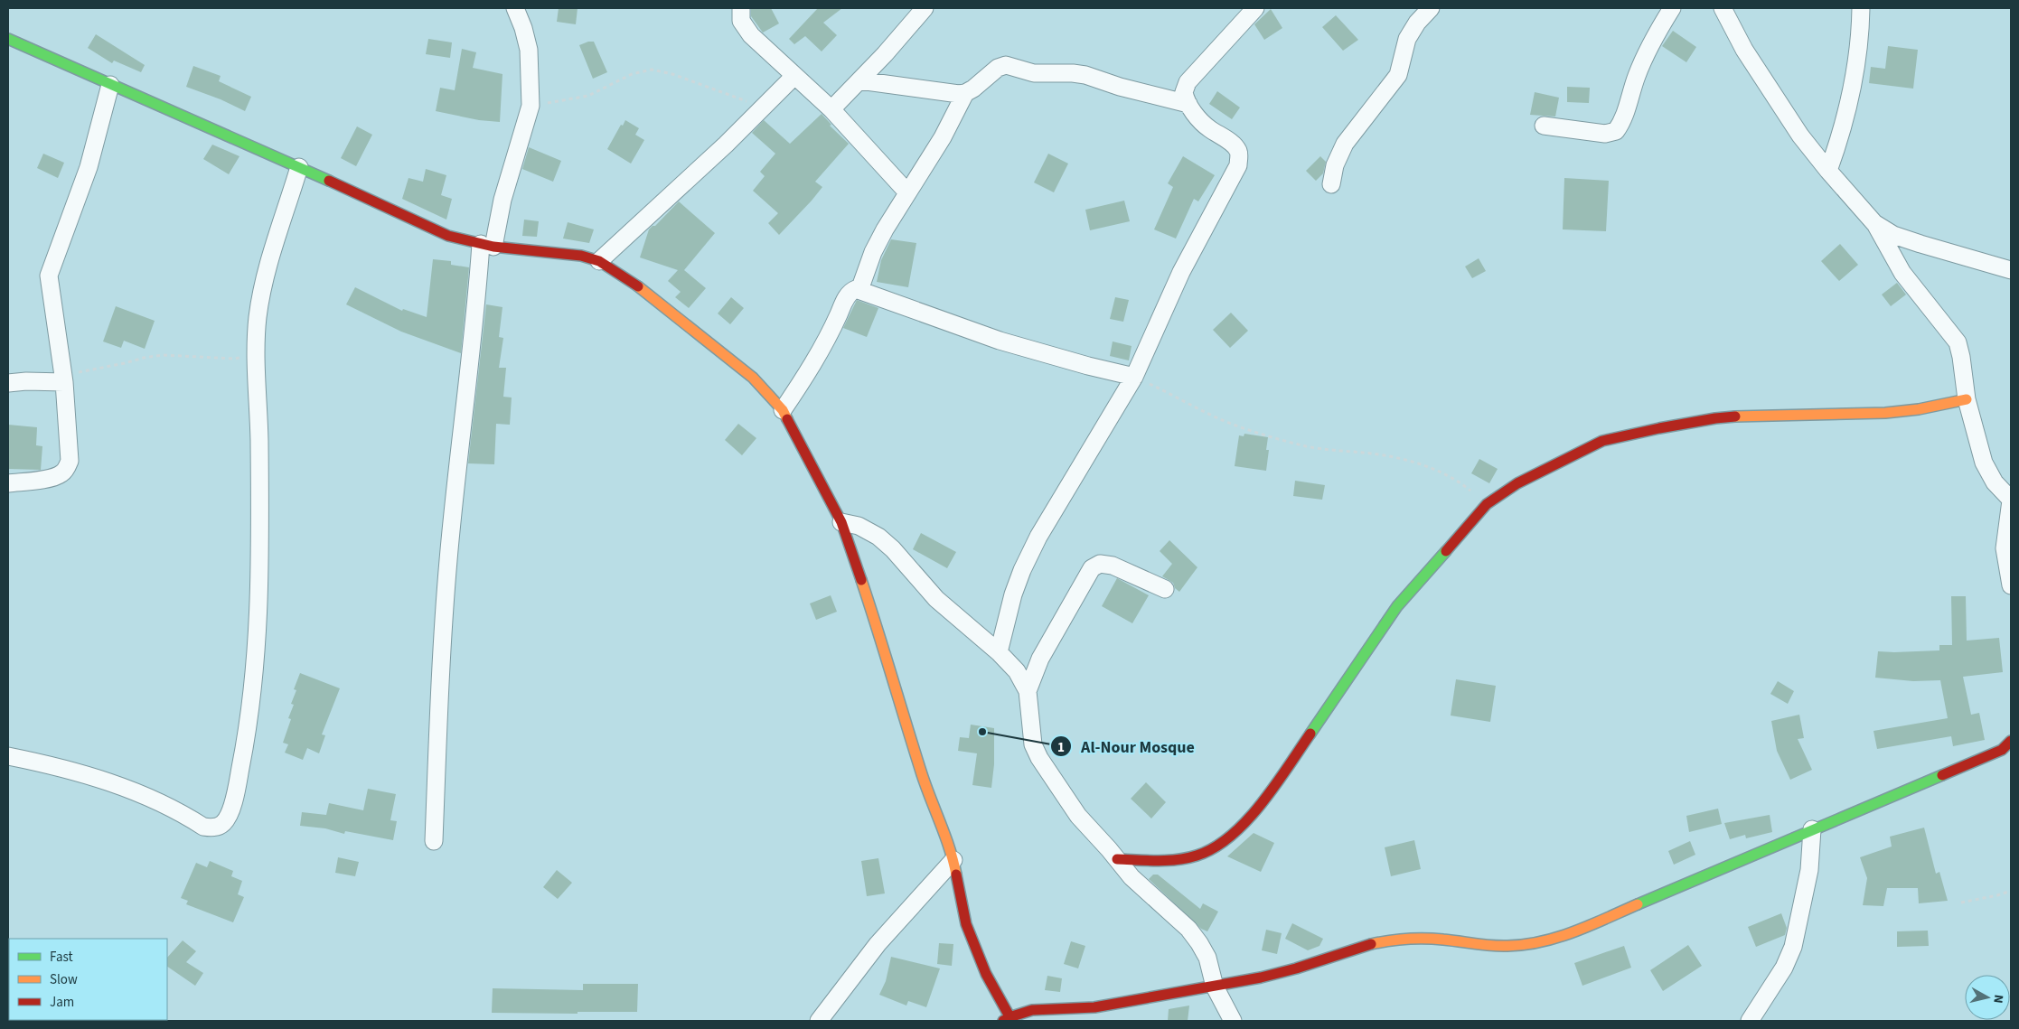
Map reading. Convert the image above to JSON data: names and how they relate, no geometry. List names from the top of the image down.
{
  "places": ["Al-Nour Mosque"],
  "legend": ["Fast", "Slow", "Jam"],
  "north": "right"
}
